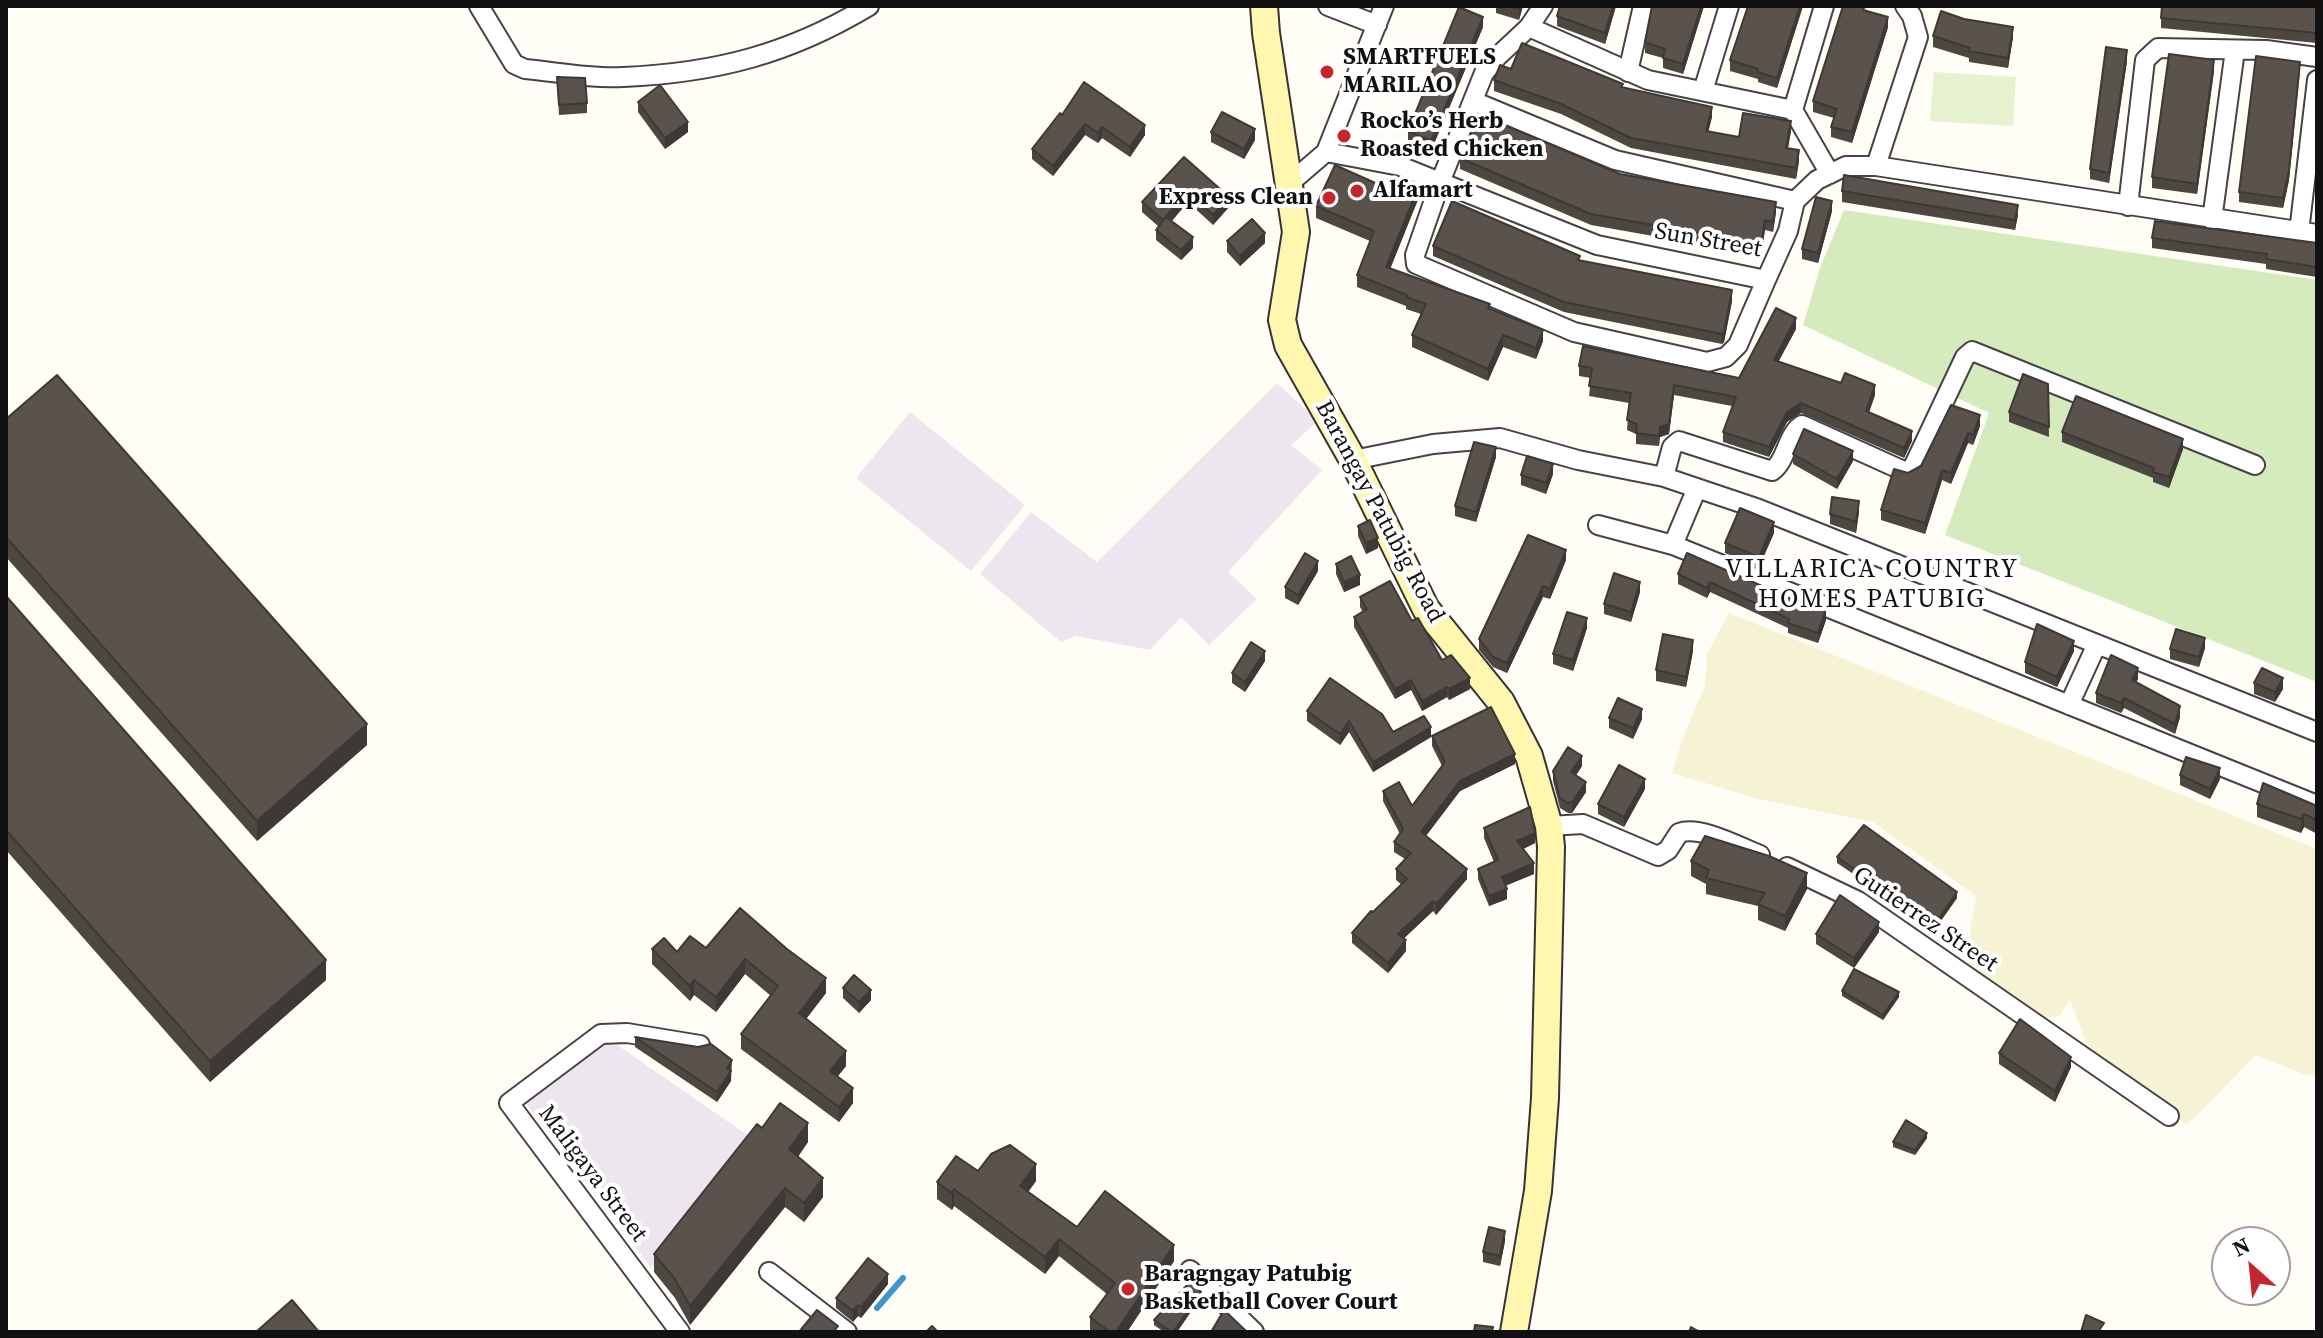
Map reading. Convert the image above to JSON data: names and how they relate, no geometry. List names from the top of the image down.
{
  "streets": {
    "main road": ["Barangay Patubig Road"],
    "street": ["Sun Street", "Gutierrez Street", "Maligaya Street"]
  },
  "crossings": [
    ["Barangay Patubig Road", "Gutierrez Street"]
  ],
  "districts": ["VILLARICA COUNTRY HOMES PATUBIG"],
  "places": [
    "SMARTFUELS MARILAO",
    "Rocko’s Herb Roasted Chicken",
    "Alfamart",
    "Express Clean",
    "Baragngay Patubig Basketball Cover Court"
  ],
  "north": "top left"
}
